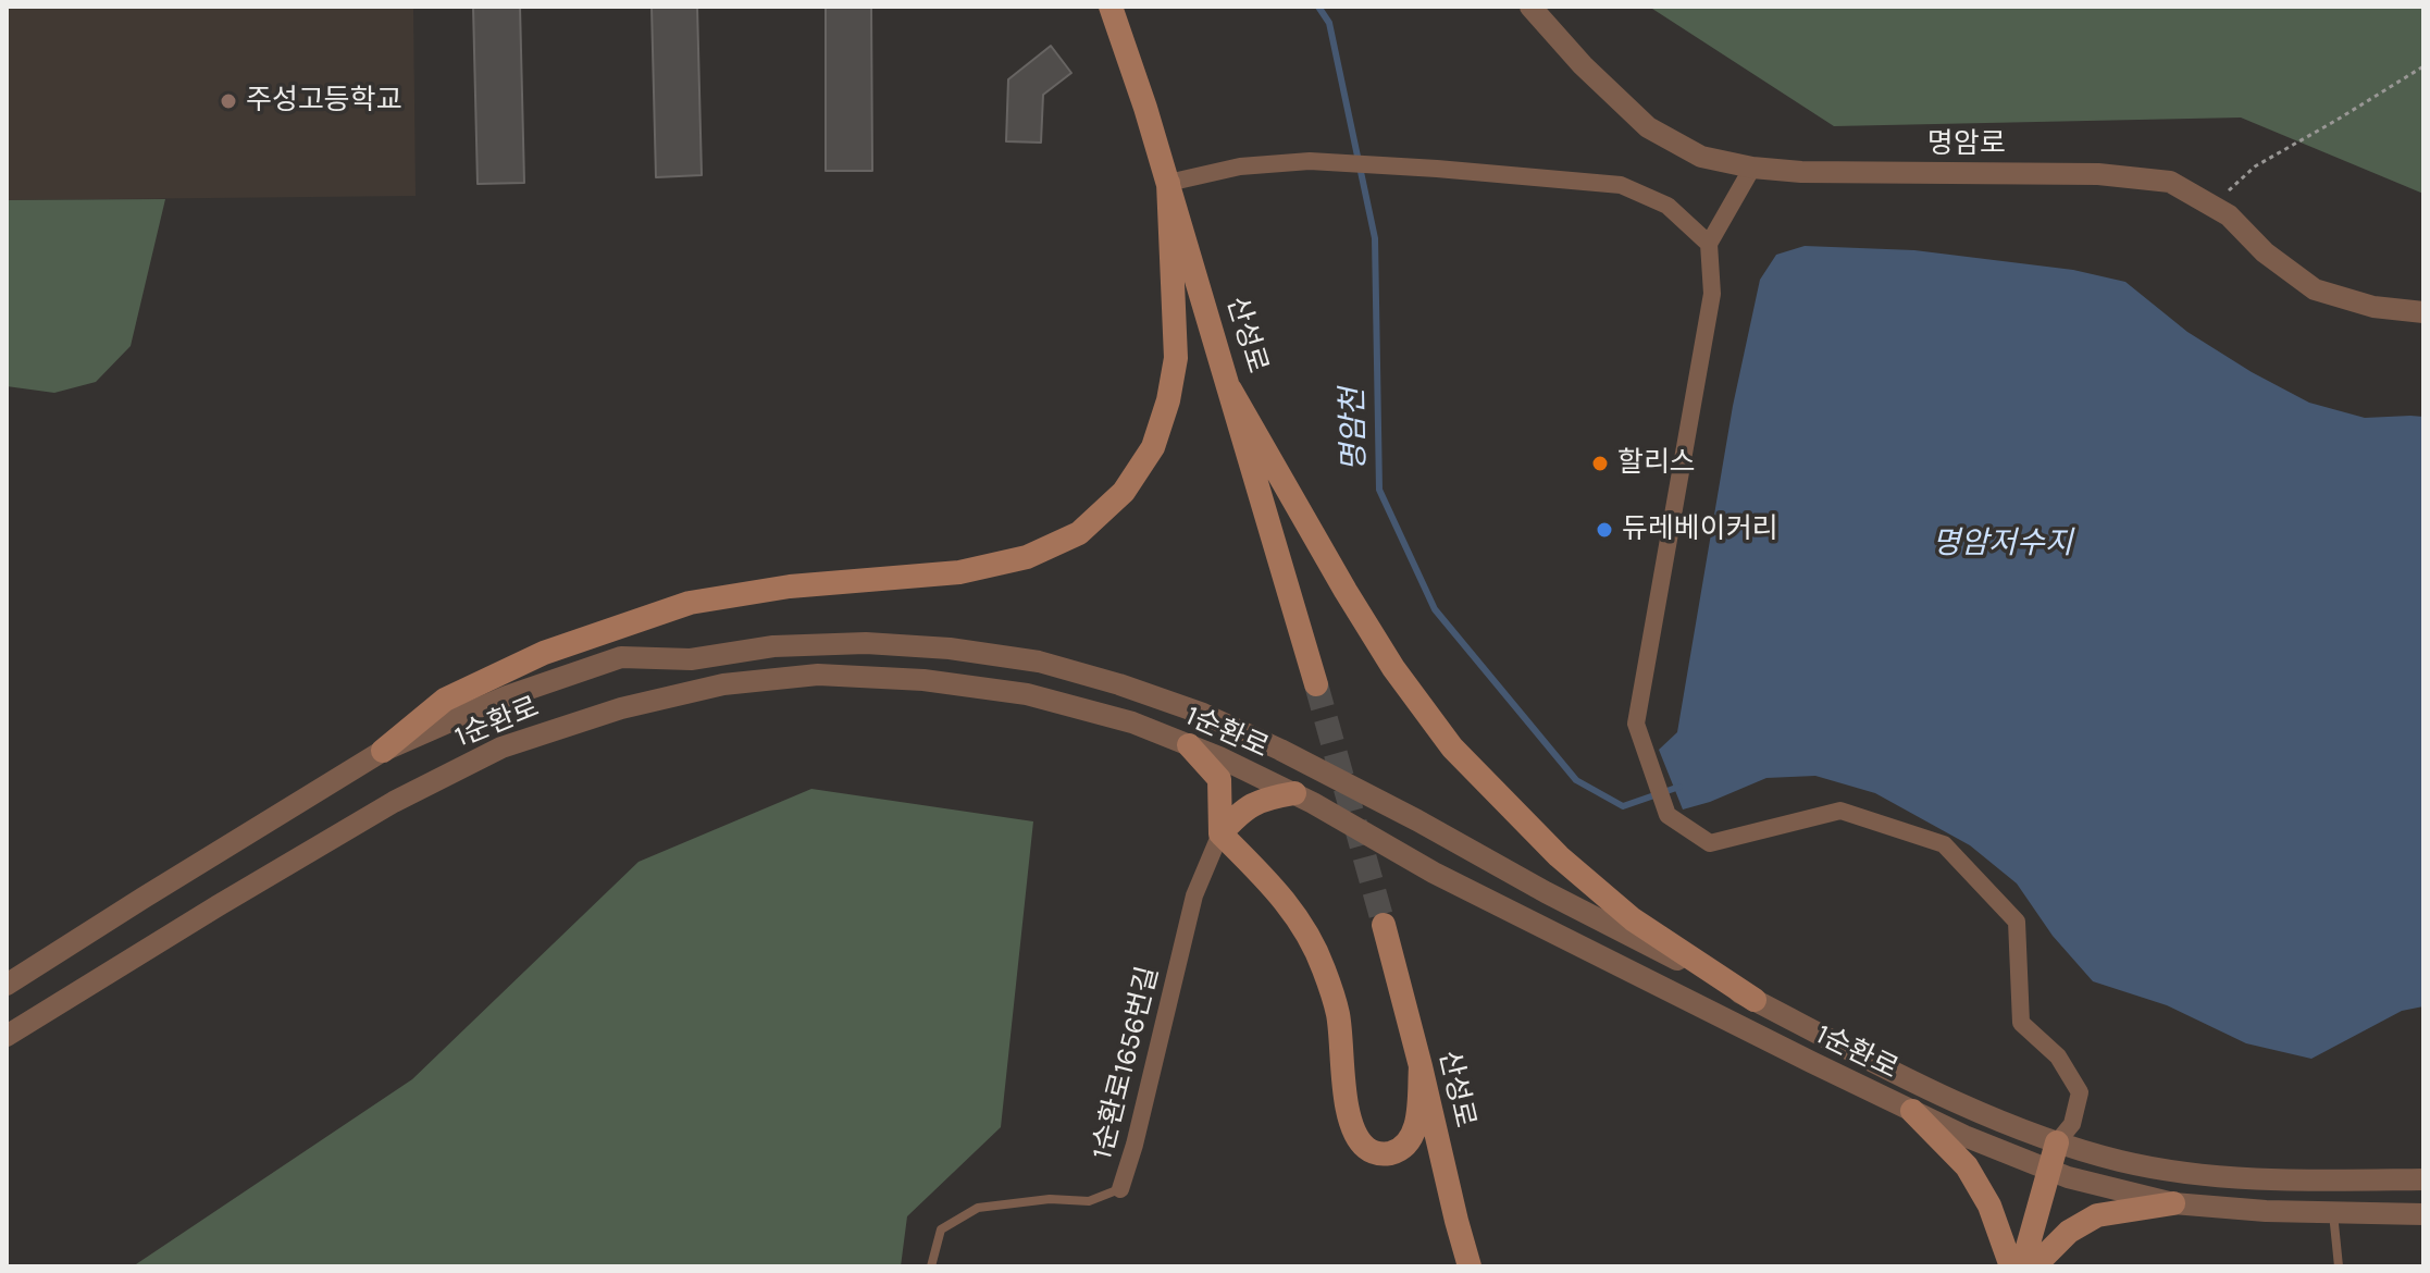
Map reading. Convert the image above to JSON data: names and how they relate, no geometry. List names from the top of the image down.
{
  "streets": {
    "main road": ["산성로"],
    "street": ["명암로", "1순환로", "1순환로1656번길"]
  },
  "water": ["명암천", "명암저수지"],
  "places": ["주성고등학교", "할리스", "듀레베이커리"]
}
